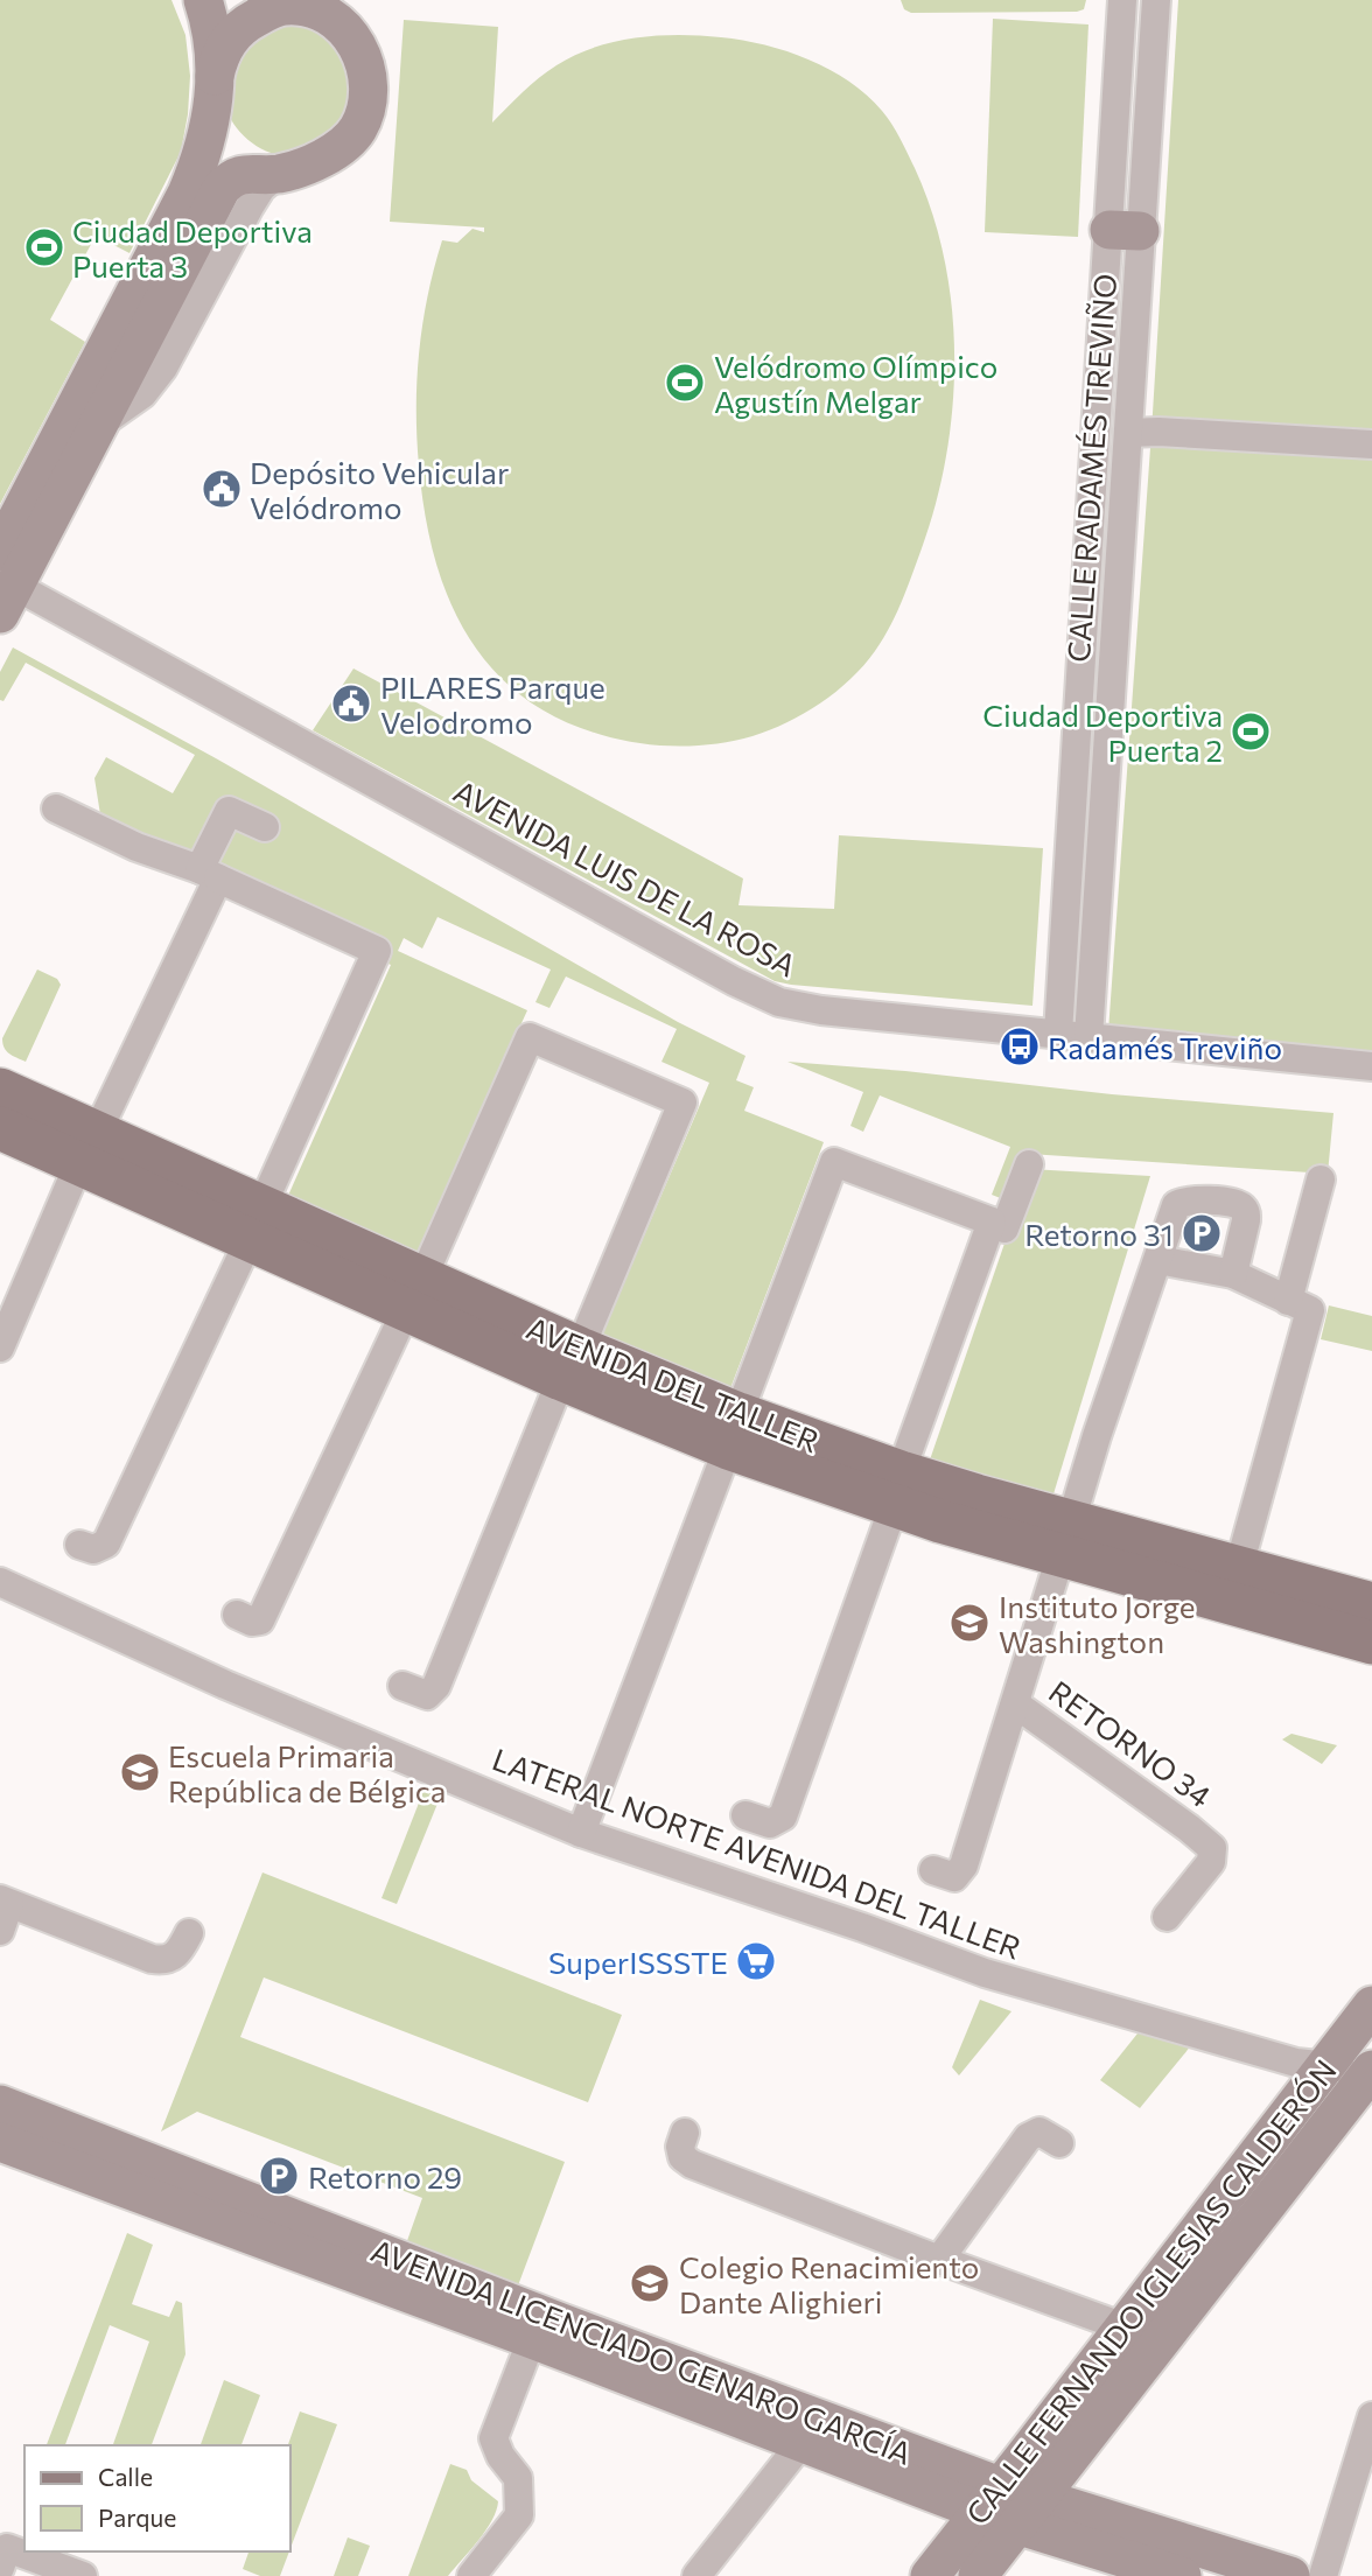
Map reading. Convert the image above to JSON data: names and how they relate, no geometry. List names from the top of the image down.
{
  "streets": {
    "main road": ["AVENIDA DEL TALLER"],
    "street": [
      "CALLE RADAMÉS TREVIÑO",
      "AVENIDA LUIS DE LA ROSA",
      "RETORNO 34",
      "LATERAL NORTE AVENIDA DEL TALLER",
      "CALLE FERNANDO IGLESIAS CALDERÓN",
      "AVENIDA LICENCIADO GENARO GARCÍA"
    ]
  },
  "crossings": [
    ["CALLE RADAMÉS TREVIÑO", "AVENIDA LUIS DE LA ROSA"],
    ["LATERAL NORTE AVENIDA DEL TALLER", "CALLE FERNANDO IGLESIAS CALDERÓN"],
    ["CALLE FERNANDO IGLESIAS CALDERÓN", "AVENIDA LICENCIADO GENARO GARCÍA"]
  ],
  "places": {
    "sports": ["Ciudad Deportiva Puerta 3", "Velódromo Olímpico Agustín Melgar", "Ciudad Deportiva Puerta 2"],
    "public building": ["Depósito Vehicular Velódromo", "PILARES Parque Velodromo"],
    "bus stop": ["Radamés Treviño"],
    "parking": ["Retorno 31", "Retorno 29"],
    "school or university": ["Instituto Jorge Washington", "Escuela Primaria República de Bélgica", "Colegio Renacimiento Dante Alighieri"],
    "supermarket": ["SuperISSSTE"]
  },
  "legend": ["Calle", "Parque"]
}
